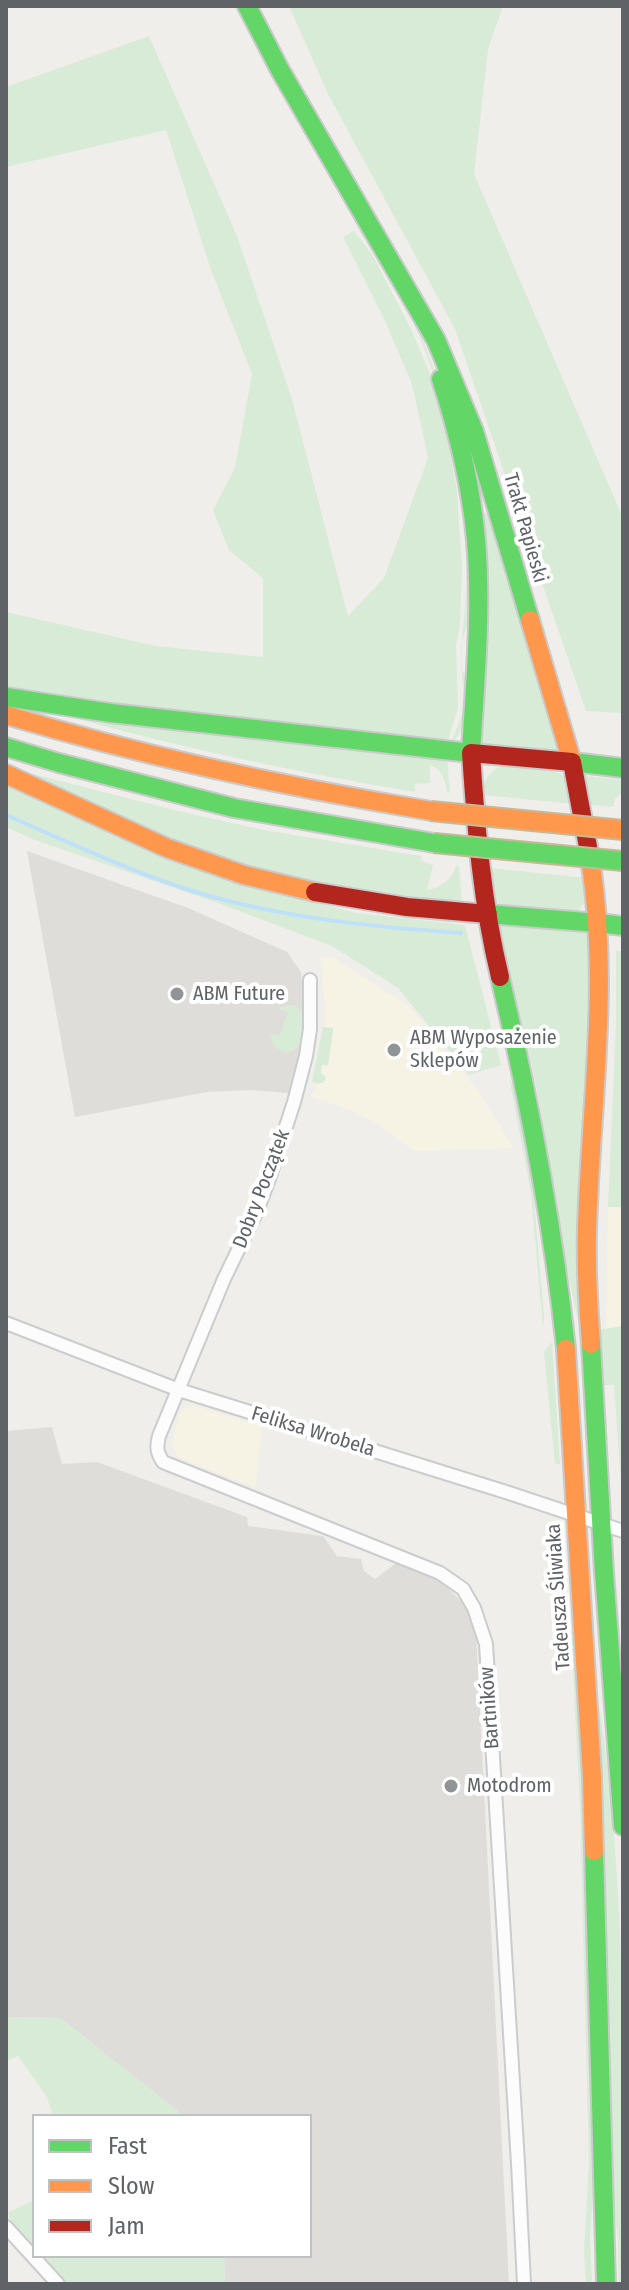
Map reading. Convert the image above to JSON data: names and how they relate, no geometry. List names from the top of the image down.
{
  "streets": {
    "main road": ["Trakt Papieski", "Tadeusza Śliwiaka"],
    "street": ["Dobry Początek", "Feliksa Wrobela", "Bartników"]
  },
  "crossings": [
    ["Trakt Papieski", "Tadeusza Śliwiaka"],
    ["Dobry Początek", "Feliksa Wrobela"],
    ["Dobry Początek", "Bartników"],
    ["Feliksa Wrobela", "Tadeusza Śliwiaka"],
    ["Feliksa Wrobela", "Bartników"]
  ],
  "places": ["ABM Future", "ABM Wyposażenie Sklepów", "Motodrom"],
  "legend": ["Fast", "Slow", "Jam"]
}
